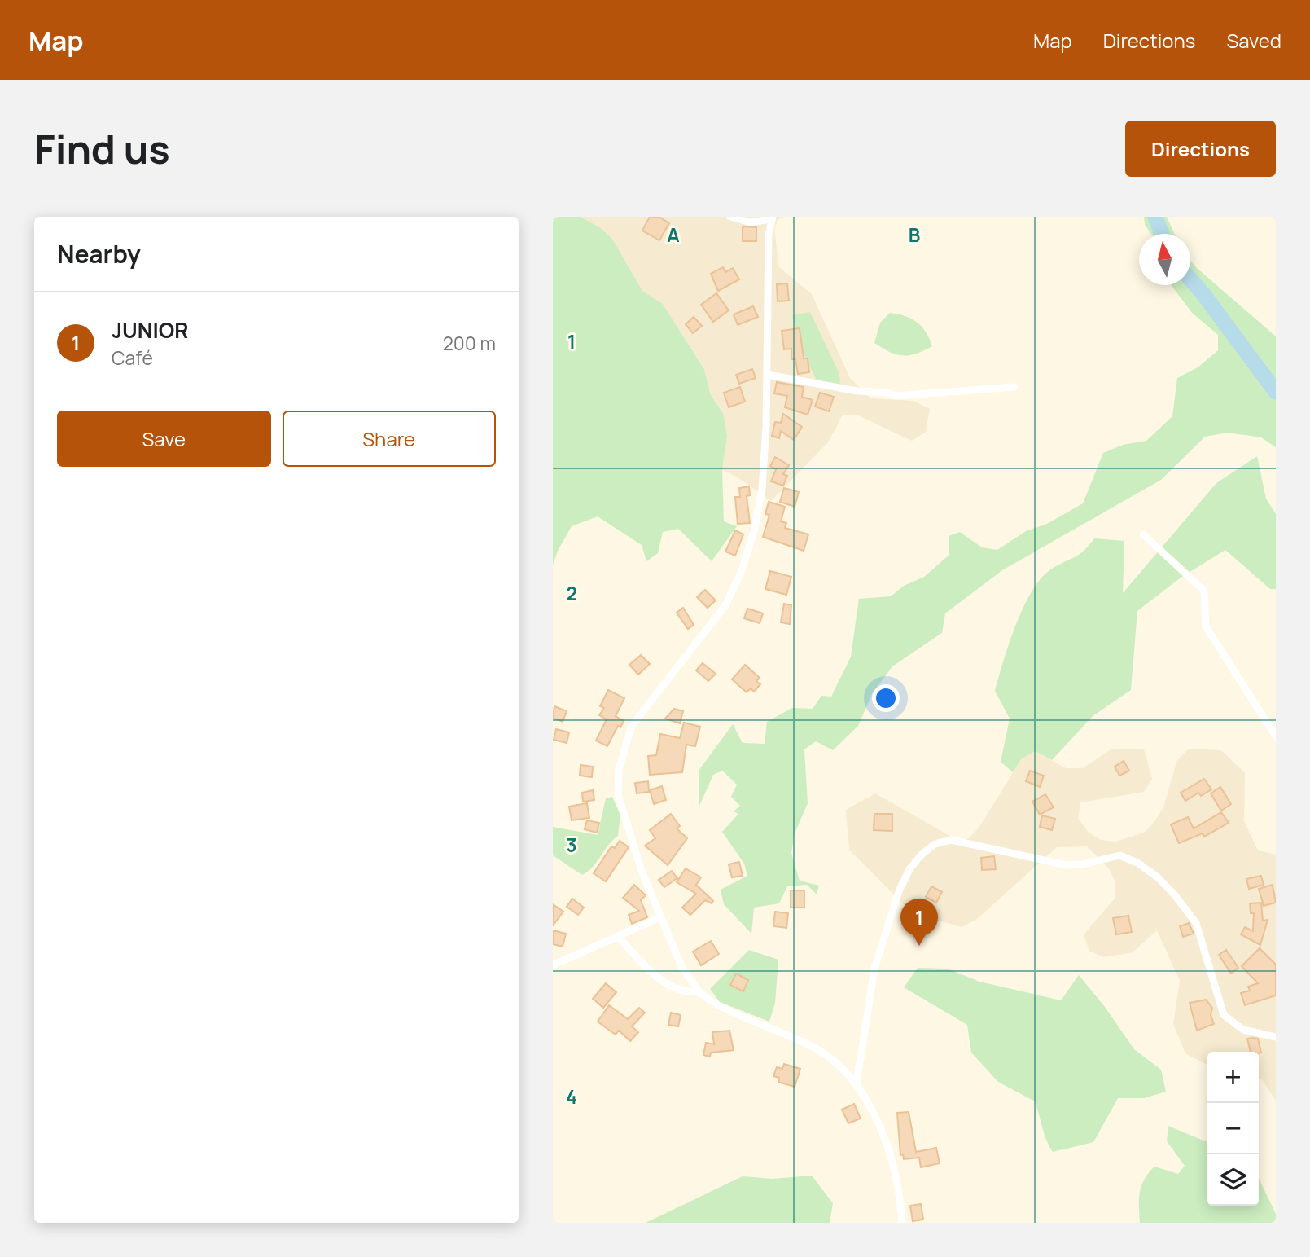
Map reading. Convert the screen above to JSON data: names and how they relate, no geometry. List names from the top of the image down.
{
  "north": "top",
  "page": {
    "header": "Map",
    "nav": ["Map", "Directions", "Saved"],
    "buttons": [
      "Directions",
      ["Save", "Share"]
    ],
    "title": "Find us",
    "heading": "Nearby",
    "list": [
      {
        "mark": "1",
        "name": "JUNIOR",
        "note": "Café",
        "value": "200 m"
      }
    ],
    "pins": "1",
    "map_buttons": ["+", "−"]
  },
  "grid": {
    "columns": ["A", "B"],
    "rows": [
      "1",
      "2",
      "3",
      "4"
    ]
  }
}
